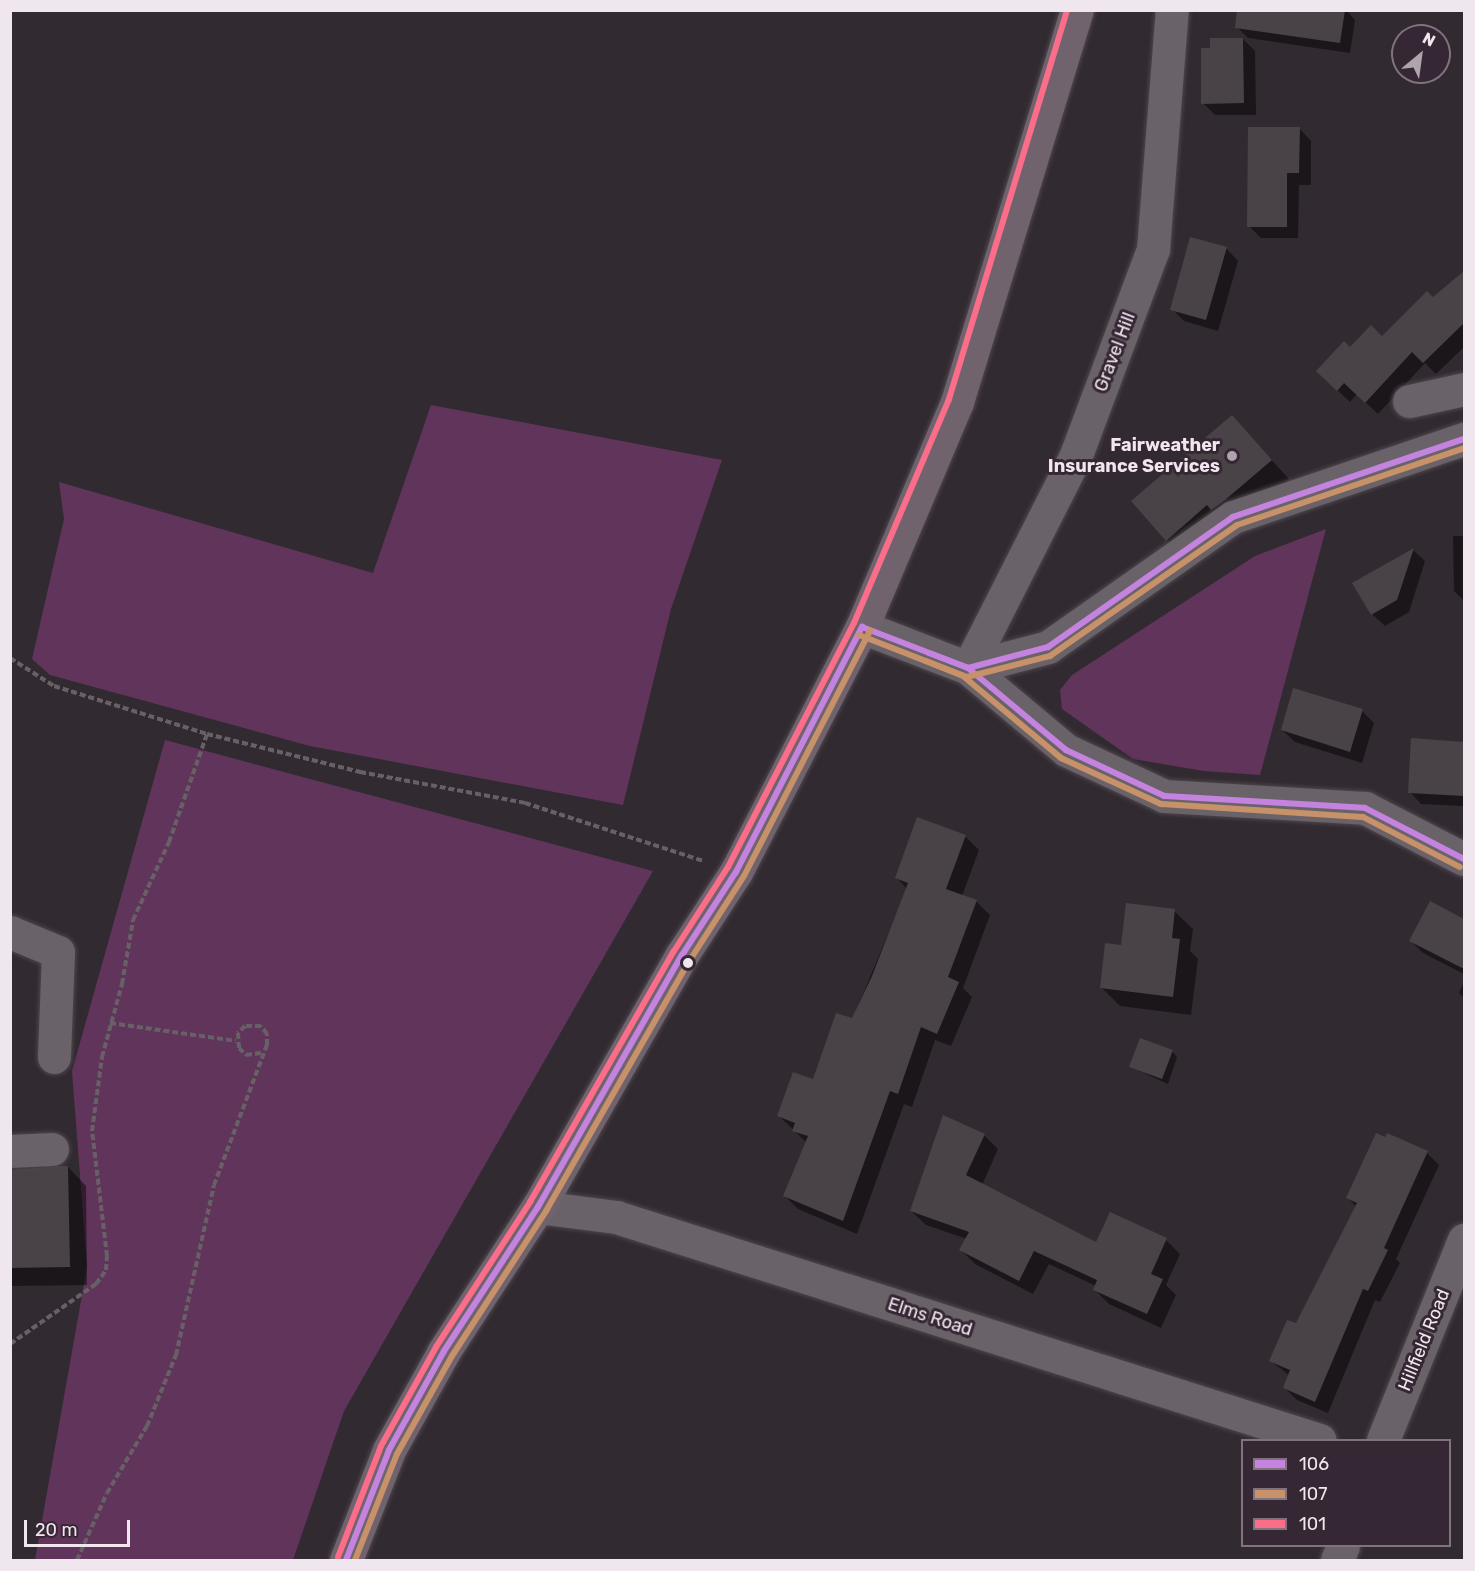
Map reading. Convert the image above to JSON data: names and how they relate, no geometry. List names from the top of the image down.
{
  "streets": {
    "street": ["Gravel Hill", "Elms Road", "Hillfield Road"]
  },
  "places": ["Fairweather Insurance Services"],
  "lines": ["transit line 101", "transit line 106", "transit line 107"],
  "legend": ["106", "107", "101"],
  "scale_bar": "20 m",
  "north": "top right"
}
